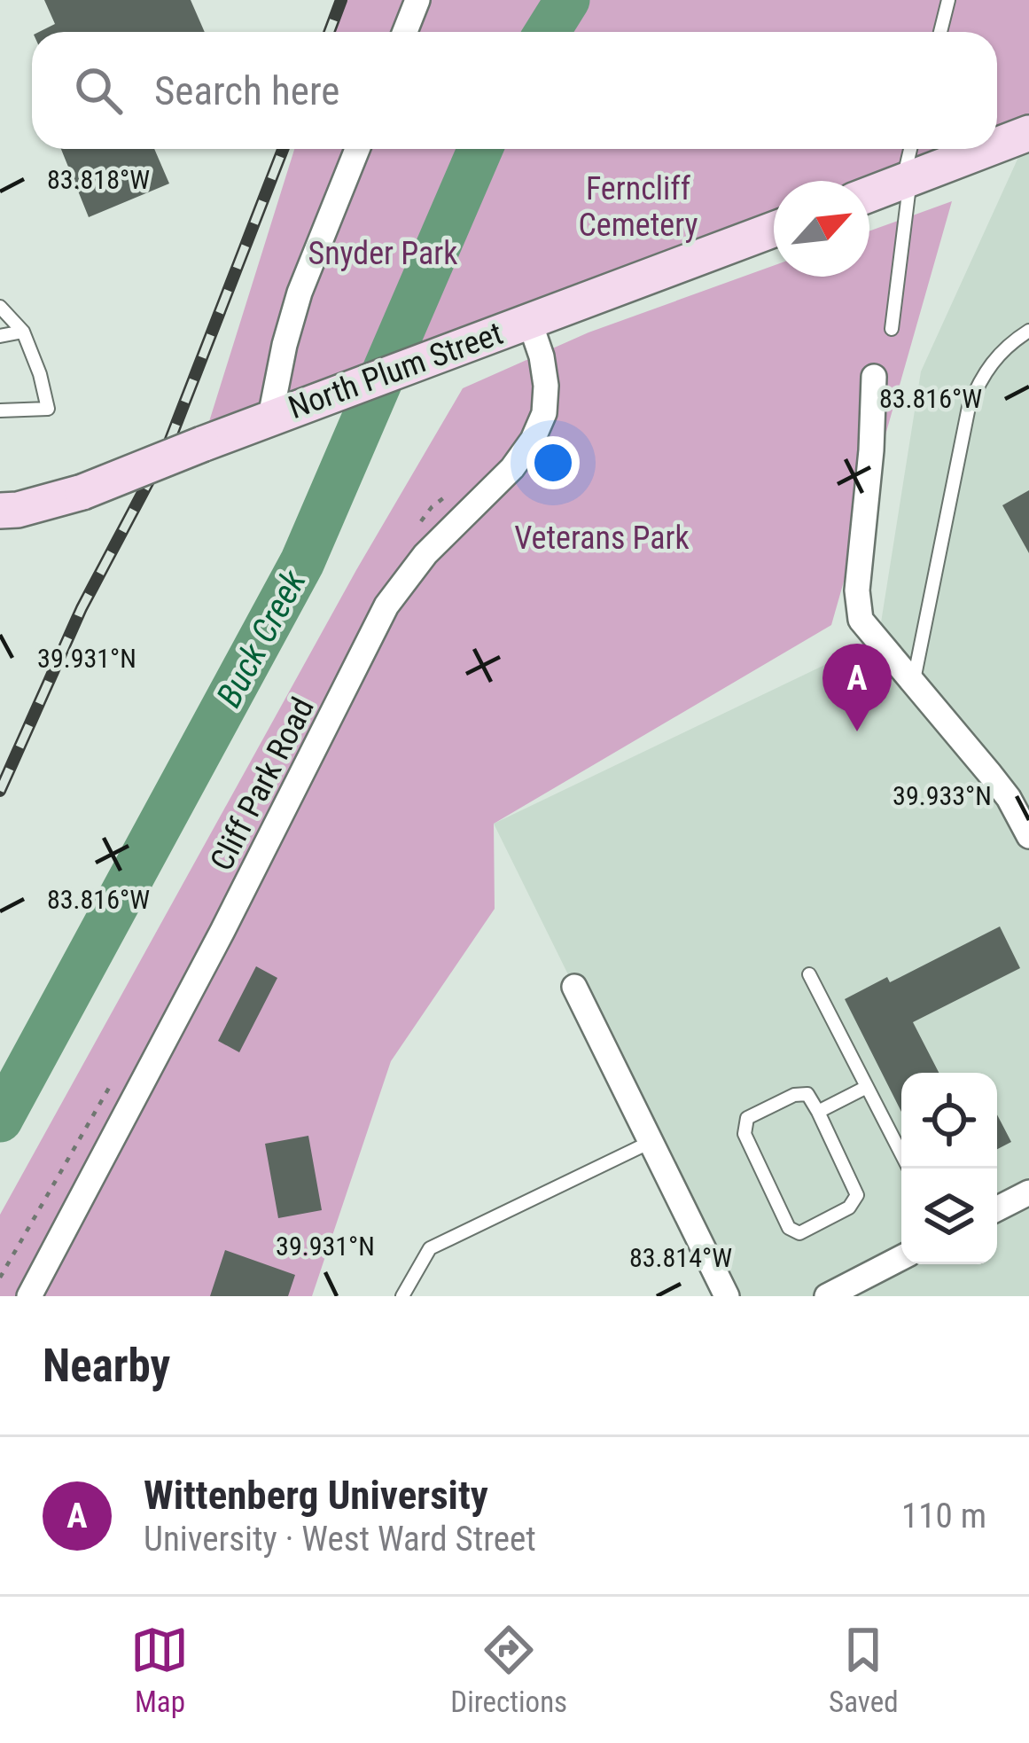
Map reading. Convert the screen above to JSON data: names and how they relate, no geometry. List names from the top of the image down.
{
  "streets": {
    "main road": ["North Plum Street"],
    "street": ["Cliff Park Road"]
  },
  "crossings": [
    ["North Plum Street", "Cliff Park Road"]
  ],
  "water": ["Buck Creek"],
  "parks": ["Ferncliff Cemetery", "Snyder Park", "Veterans Park"],
  "north": "top right",
  "page": {
    "search": "Search here",
    "pins": "A",
    "heading": "Nearby",
    "list": [
      {
        "mark": "A",
        "name": "Wittenberg University",
        "note": "University · West Ward Street",
        "value": "110 m"
      }
    ],
    "nav": ["Map", "Directions", "Saved"]
  },
  "coordinates": [
    "83.818°W",
    "83.816°W",
    "39.931°N",
    "39.933°N",
    "83.814°W"
  ]
}
